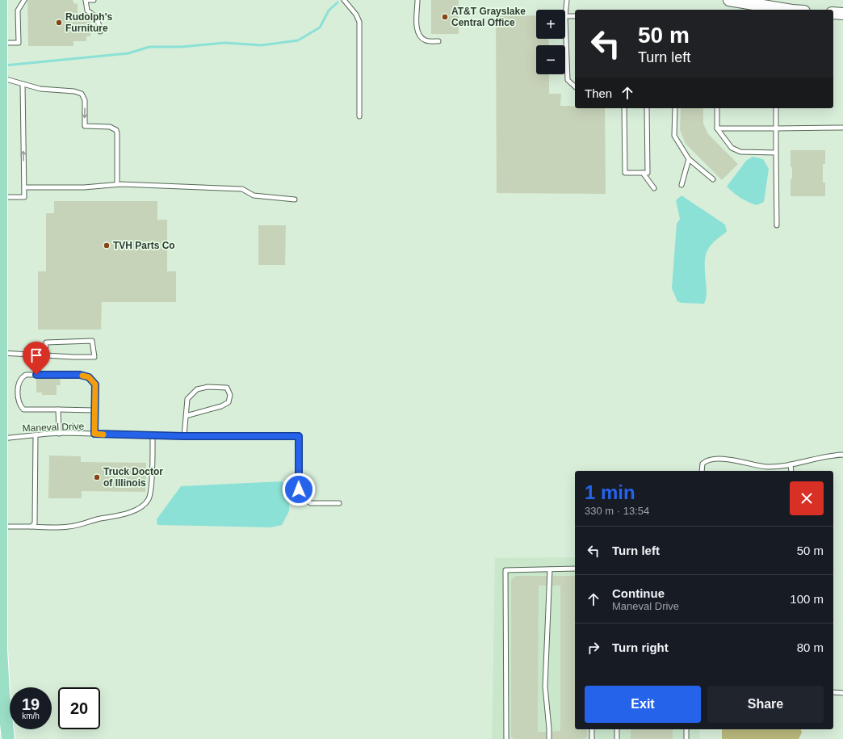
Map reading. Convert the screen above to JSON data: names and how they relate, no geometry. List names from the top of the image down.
{
  "streets": {
    "lane": ["Maneval Drive"]
  },
  "places": [
    "AT&T Grayslake Central Office",
    "Rudolph's Furniture",
    "TVH Parts Co",
    "Truck Doctor of Illinois"
  ],
  "page": {
    "map_buttons": ["+", "−"],
    "turn": ["50 m", "Turn left"],
    "then": "Then",
    "heading": ["1 min", "330 m · 13:54"],
    "list": [
      {
        "name": "Turn left",
        "value": "50 m"
      },
      {
        "name": "Continue",
        "note": "Maneval Drive",
        "value": "100 m"
      },
      {
        "name": "Turn right",
        "value": "80 m"
      }
    ],
    "buttons": ["Exit", "Share"],
    "speed": "19 km/h",
    "limit": "20"
  }
}
